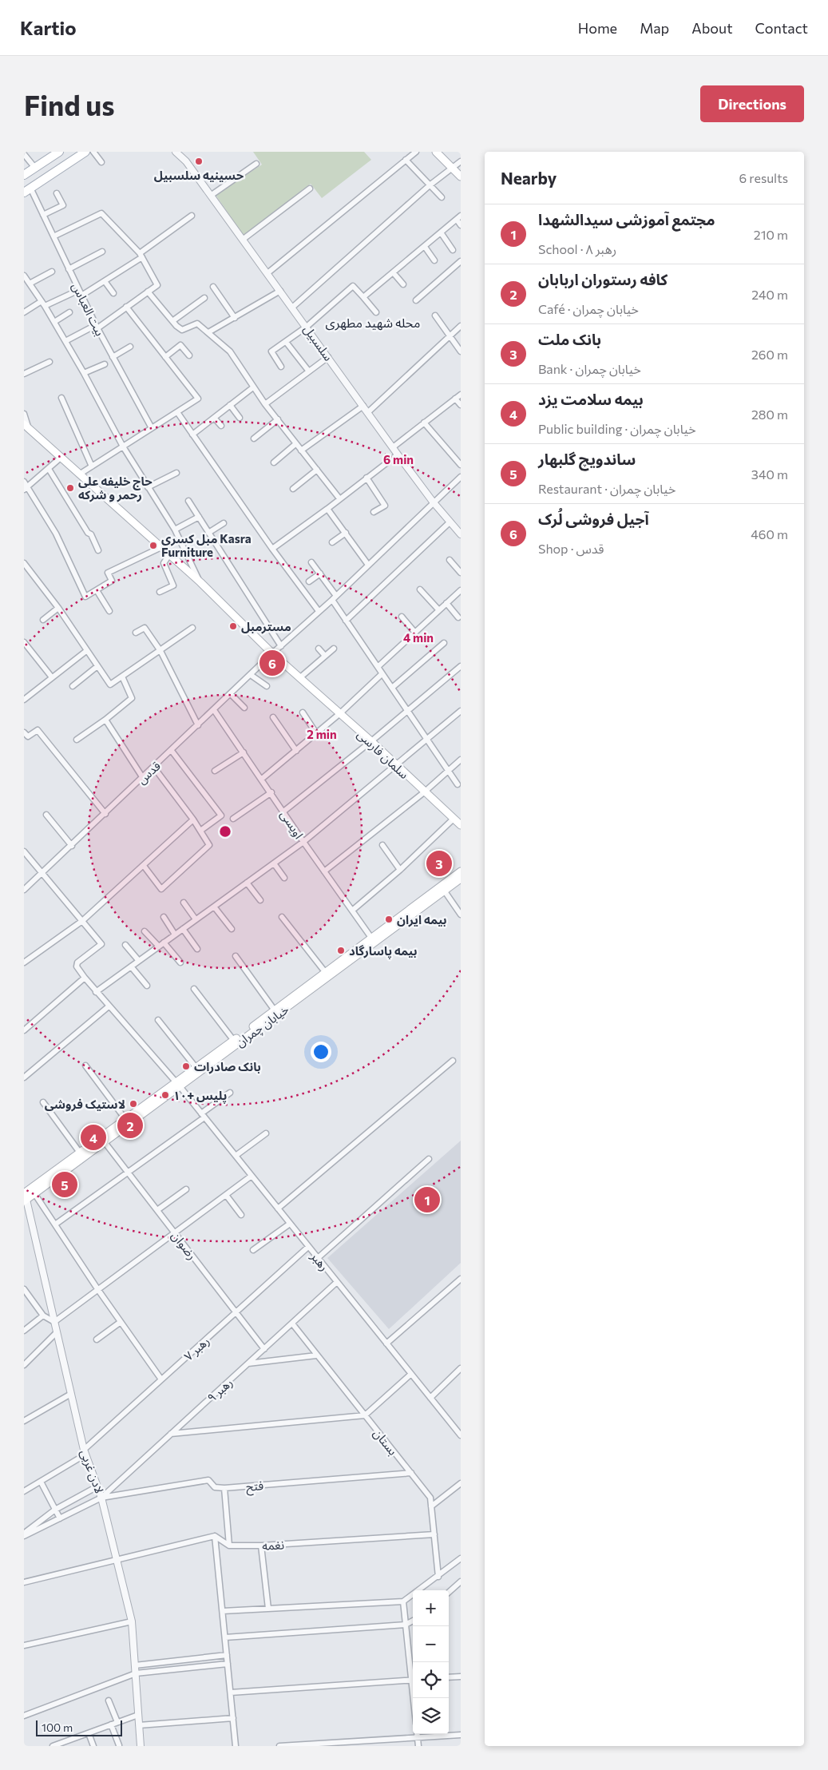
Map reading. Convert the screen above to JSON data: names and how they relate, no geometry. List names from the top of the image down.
{
  "streets": {
    "main road": ["سلمان فارسی", "خیابان چمران"],
    "street": [
      "بیت العباس",
      "سلسبیل",
      "قدس",
      "اویسی",
      "رضوان",
      "رهبر",
      "رهبر ۷",
      "رهبر ۹",
      "بستان",
      "لادن غربی",
      "فتح",
      "نغمه"
    ]
  },
  "crossings": [
    ["سلسبیل", "قدس"],
    ["سلمان فارسی", "قدس"],
    ["قدس", "اویسی"],
    ["اویسی", "خیابان چمران"],
    ["خیابان چمران", "رضوان"],
    ["خیابان چمران", "رهبر"],
    ["خیابان چمران", "لادن غربی"],
    ["رضوان", "رهبر ۷"],
    ["رضوان", "رهبر ۹"],
    ["رهبر", "رهبر ۷"],
    ["رهبر", "رهبر ۹"],
    ["رهبر ۷", "لادن غربی"],
    ["رهبر ۹", "بستان"],
    ["رهبر ۹", "لادن غربی"],
    ["رهبر ۹", "فتح"],
    ["بستان", "فتح"],
    ["بستان", "نغمه"],
    ["لادن غربی", "فتح"]
  ],
  "districts": ["محله شهید مطهری"],
  "places": [
    "حسینیه سلسبیل",
    "حاج خلیفه علی رحمر و شرکه",
    "مبل کسری Kasra Furniture",
    "مسترمبل",
    "بیمه ایران",
    "بیمه پاسارگاد",
    "بانک صادرات",
    "پلیس +۱۰",
    "لاستیک فروشی"
  ],
  "scale_bar": "100 m",
  "page": {
    "header": "Kartio",
    "nav": [
      "Home",
      "Map",
      "About",
      "Contact"
    ],
    "buttons": "Directions",
    "title": "Find us",
    "heading": ["Nearby", "6 results"],
    "list": [
      {
        "mark": "1",
        "name": "مجتمع آموزشی سیدالشهدا",
        "note": "School · رهبر ۸",
        "value": "210 m"
      },
      {
        "mark": "2",
        "name": "کافه رستوران اربابان",
        "note": "Café · خیابان چمران",
        "value": "240 m"
      },
      {
        "mark": "3",
        "name": "بانک ملت",
        "note": "Bank · خیابان چمران",
        "value": "260 m"
      },
      {
        "mark": "4",
        "name": "بيمه سلامت يزد",
        "note": "Public building · خیابان چمران",
        "value": "280 m"
      },
      {
        "mark": "5",
        "name": "ساندویچ گلبهار",
        "note": "Restaurant · خیابان چمران",
        "value": "340 m"
      },
      {
        "mark": "6",
        "name": "آجیل فروشی لُرک",
        "note": "Shop · قدس",
        "value": "460 m"
      }
    ],
    "pins": [
      "6",
      "3",
      "2",
      "4",
      "5",
      "1"
    ],
    "map_buttons": ["+", "−"],
    "scale": "100 m"
  },
  "rings": ["6 min", "4 min", "2 min"]
}
